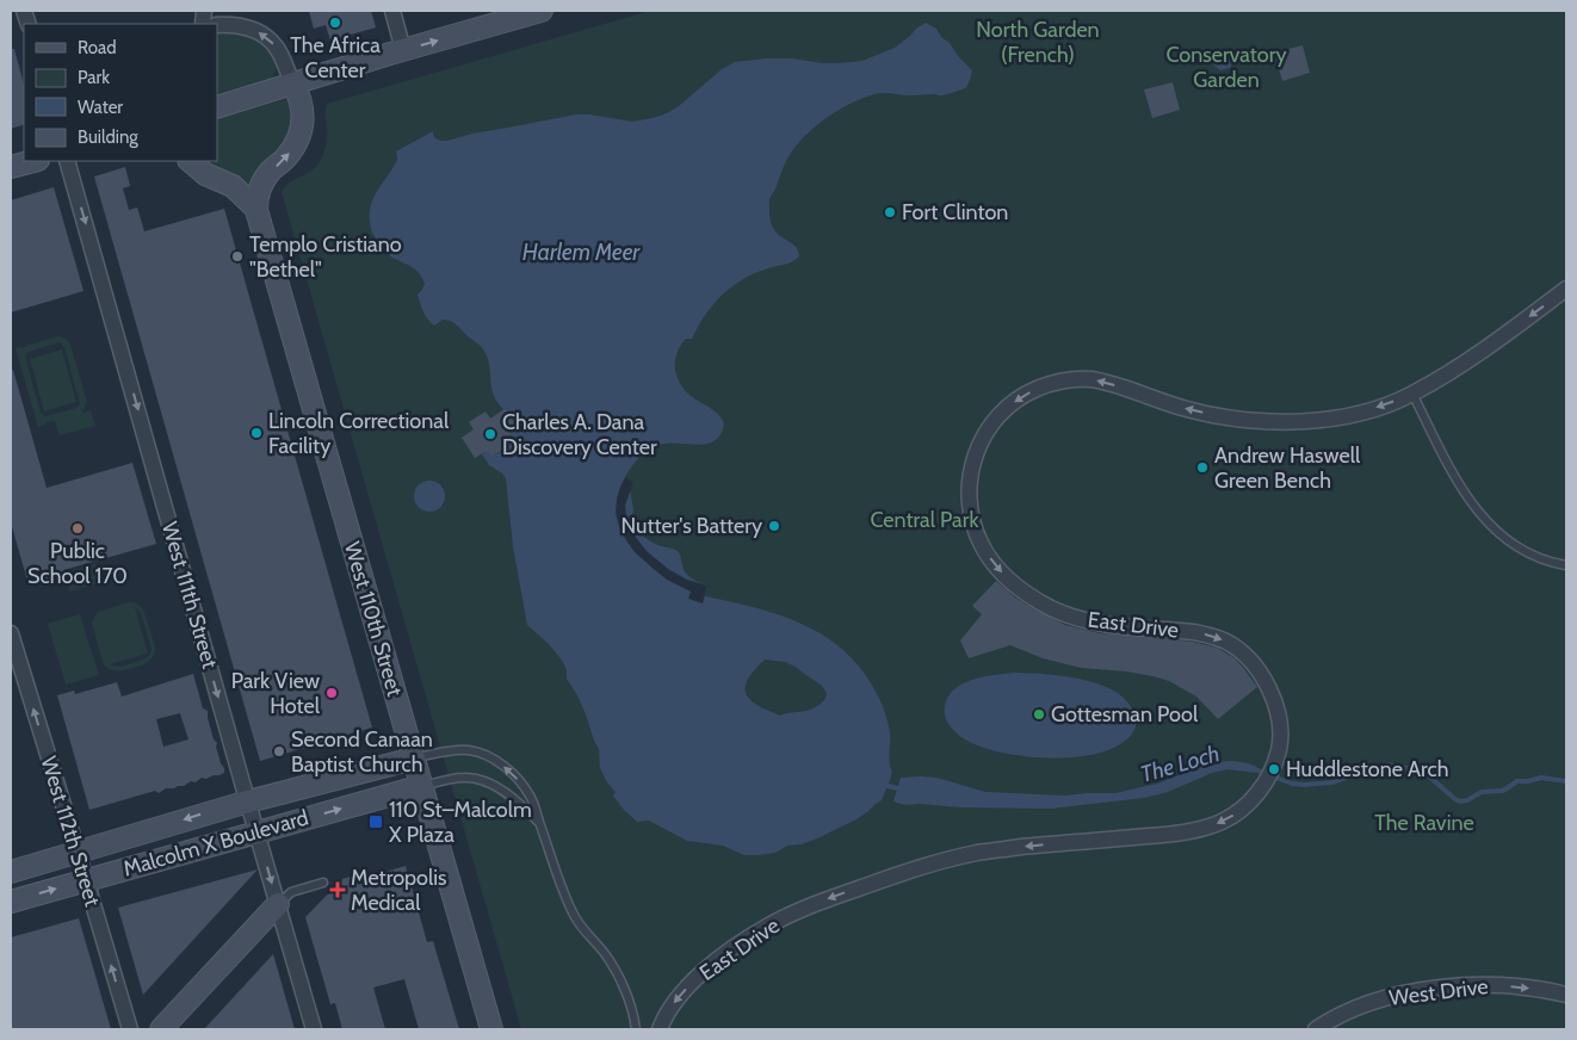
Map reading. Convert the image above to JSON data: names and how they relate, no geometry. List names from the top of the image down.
{
  "streets": {
    "main road": ["West 110th Street", "Malcolm X Boulevard"],
    "street": [
      "West 111th Street",
      "East Drive",
      "West 112th Street",
      "West Drive"
    ]
  },
  "crossings": [
    ["West 111th Street", "Malcolm X Boulevard"],
    ["West 110th Street", "Malcolm X Boulevard"],
    ["West 112th Street", "Malcolm X Boulevard"]
  ],
  "one_way": ["West 111th Street", "West 112th Street", "West Drive"],
  "water": ["Harlem Meer", "The Loch"],
  "parks": [
    "North Garden (French)",
    "Conservatory Garden",
    "Central Park",
    "The Ravine"
  ],
  "places": {
    "other": [
      "The Africa Center",
      "Fort Clinton",
      "Templo Cristiano \"Bethel\"",
      "Lincoln Correctional Facility",
      "Charles A. Dana Discovery Center",
      "Andrew Haswell Green Bench",
      "Nutter's Battery",
      "Public School 170",
      "Park View Hotel",
      "Gottesman Pool",
      "Second Canaan Baptist Church",
      "Huddlestone Arch"
    ],
    "transit": ["110 St–Malcolm X Plaza"],
    "health": ["Metropolis Medical"]
  },
  "legend": [
    "Road",
    "Park",
    "Water",
    "Building"
  ]
}
